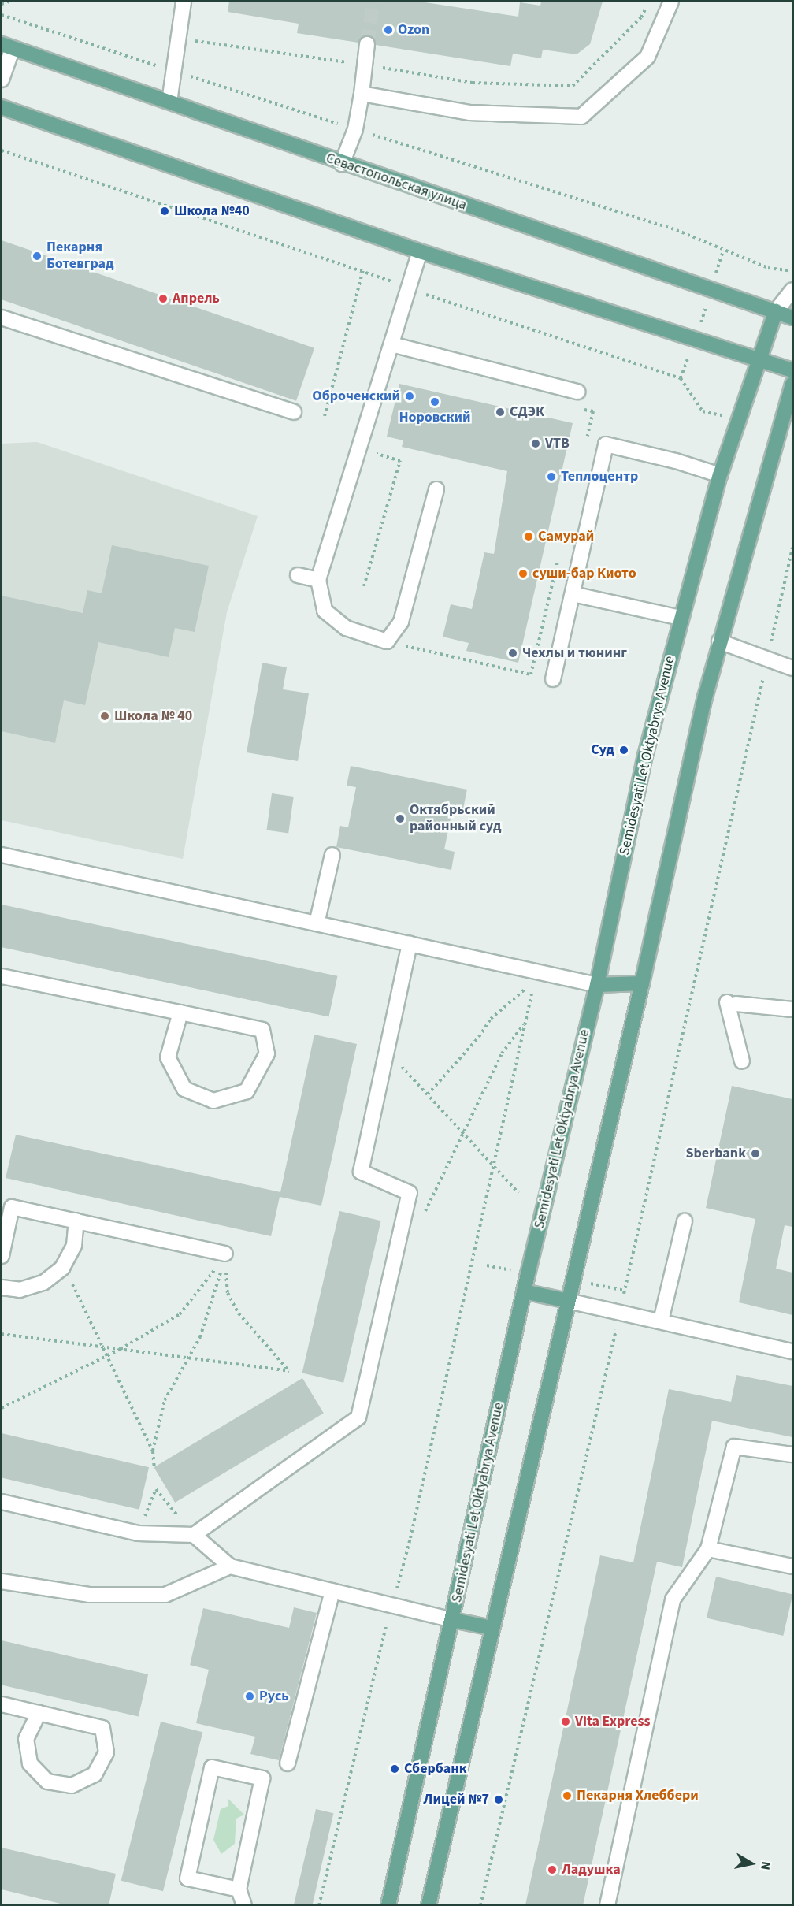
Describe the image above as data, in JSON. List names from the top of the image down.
{
  "streets": {
    "main road": ["Севастопольская улица", "Semidesyati Let Oktyabrya Avenue"]
  },
  "crossings": [
    ["Севастопольская улица", "Semidesyati Let Oktyabrya Avenue"]
  ],
  "places": [
    "Ozon",
    "Школа №40",
    "Пекарня Ботевград",
    "Апрель",
    "Оброченский",
    "Норовский",
    "СДЭК",
    "VTB",
    "Теплоцентр",
    "Самурай",
    "суши-бар Киото",
    "Чехлы и тюнинг",
    "Школа № 40",
    "Суд",
    "Октябрьский районный суд",
    "Sberbank",
    "Русь",
    "Vita Express",
    "Сбербанк",
    "Пекарня Хлеббери",
    "Лицей №7",
    "Ладушка"
  ],
  "north": "right"
}
